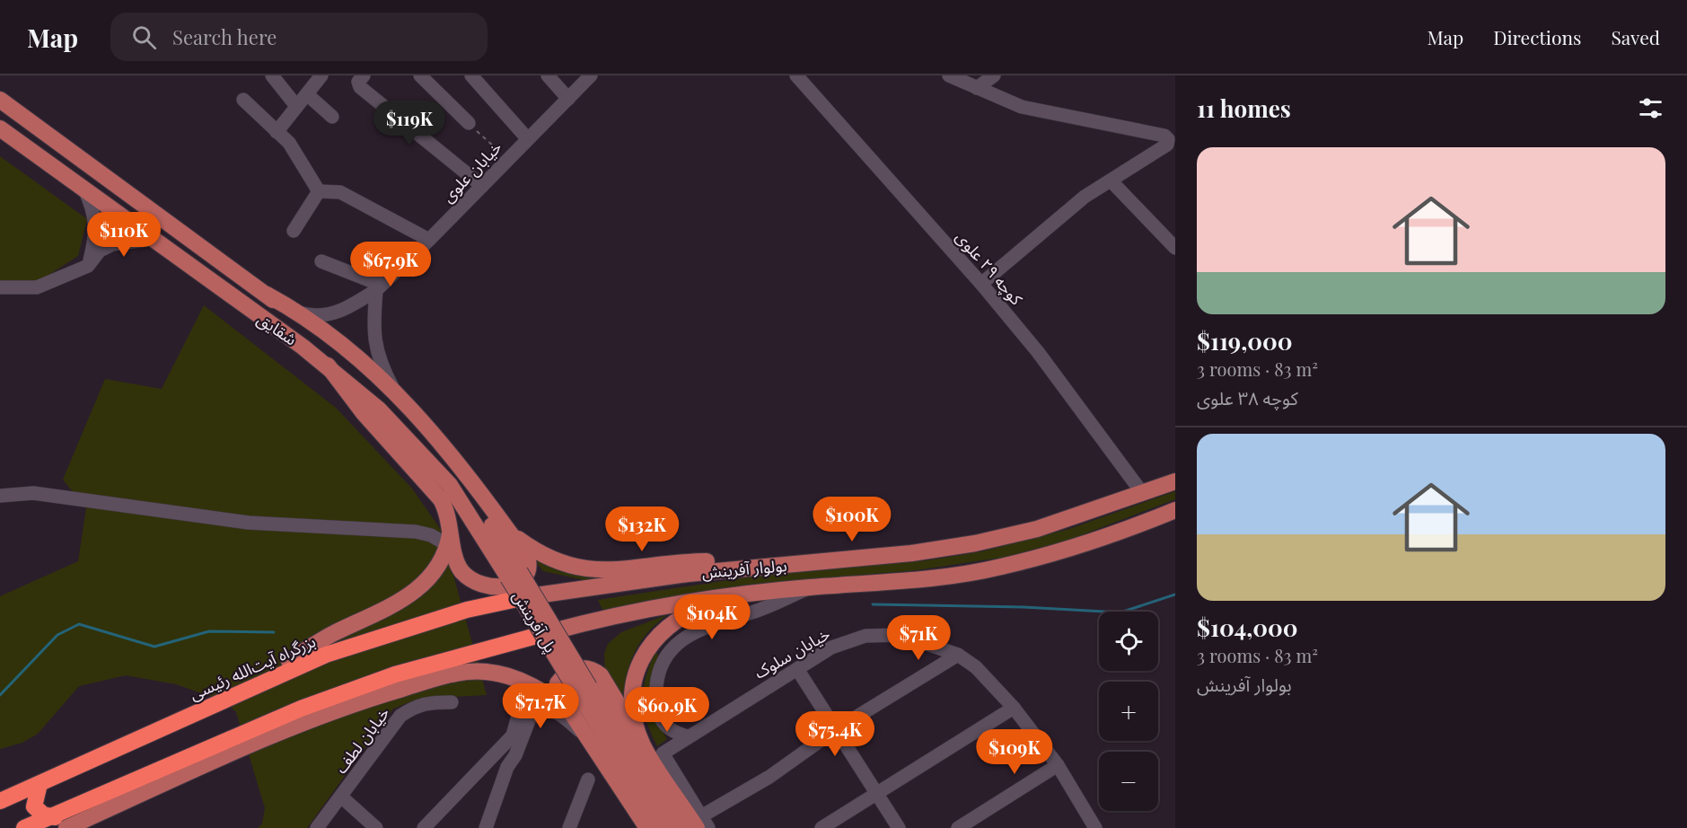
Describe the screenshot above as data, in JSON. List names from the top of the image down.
{
  "streets": {
    "highway": ["بزرگراه آیت‌الله رئیسی"],
    "main road": ["شقایق", "بولوار آفرینش", "پل آفرینش"],
    "street": [
      "خیابان علوی",
      "کوچه ۲۹ علوی",
      "خیابان سلوک",
      "خیابان لطف"
    ]
  },
  "crossings": [
    ["خیابان علوی", "شقایق"],
    ["کوچه ۲۹ علوی", "بولوار آفرینش"],
    ["شقایق", "پل آفرینش"],
    ["بولوار آفرینش", "بزرگراه آیت‌الله رئیسی"]
  ],
  "page": {
    "header": "Map",
    "search": "Search here",
    "nav": ["Map", "Directions", "Saved"],
    "heading": "11 homes",
    "price": [
      "$119K",
      "$110K",
      "$67.9K",
      "$100K",
      "$132K",
      "$104K",
      "$71K",
      "$71.7K",
      "$60.9K",
      "$75.4K",
      "$109K"
    ],
    "list": [
      {
        "name": "$119,000",
        "note": "3 rooms · 83 m² · کوچه ۳۸ علوی"
      },
      {
        "name": "$104,000",
        "note": "3 rooms · 83 m² · بولوار آفرینش"
      }
    ],
    "map_buttons": ["+", "−"]
  }
}
